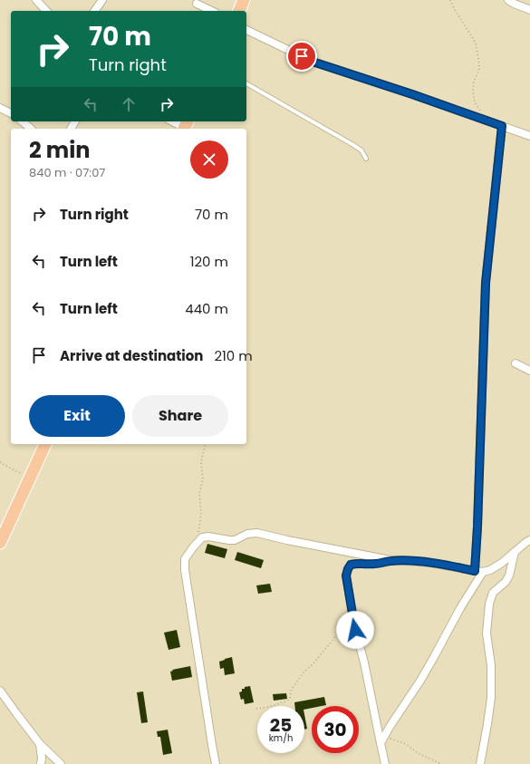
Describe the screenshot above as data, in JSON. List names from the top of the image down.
{
  "page": {
    "turn": ["70 m", "Turn right"],
    "heading": ["2 min", "840 m · 07:07"],
    "list": [
      {
        "name": "Turn right",
        "value": "70 m"
      },
      {
        "name": "Turn left",
        "value": "120 m"
      },
      {
        "name": "Turn left",
        "value": "440 m"
      },
      {
        "name": "Arrive at destination",
        "value": "210 m"
      }
    ],
    "buttons": ["Exit", "Share"],
    "speed": "25 km/h",
    "limit": "30"
  }
}
